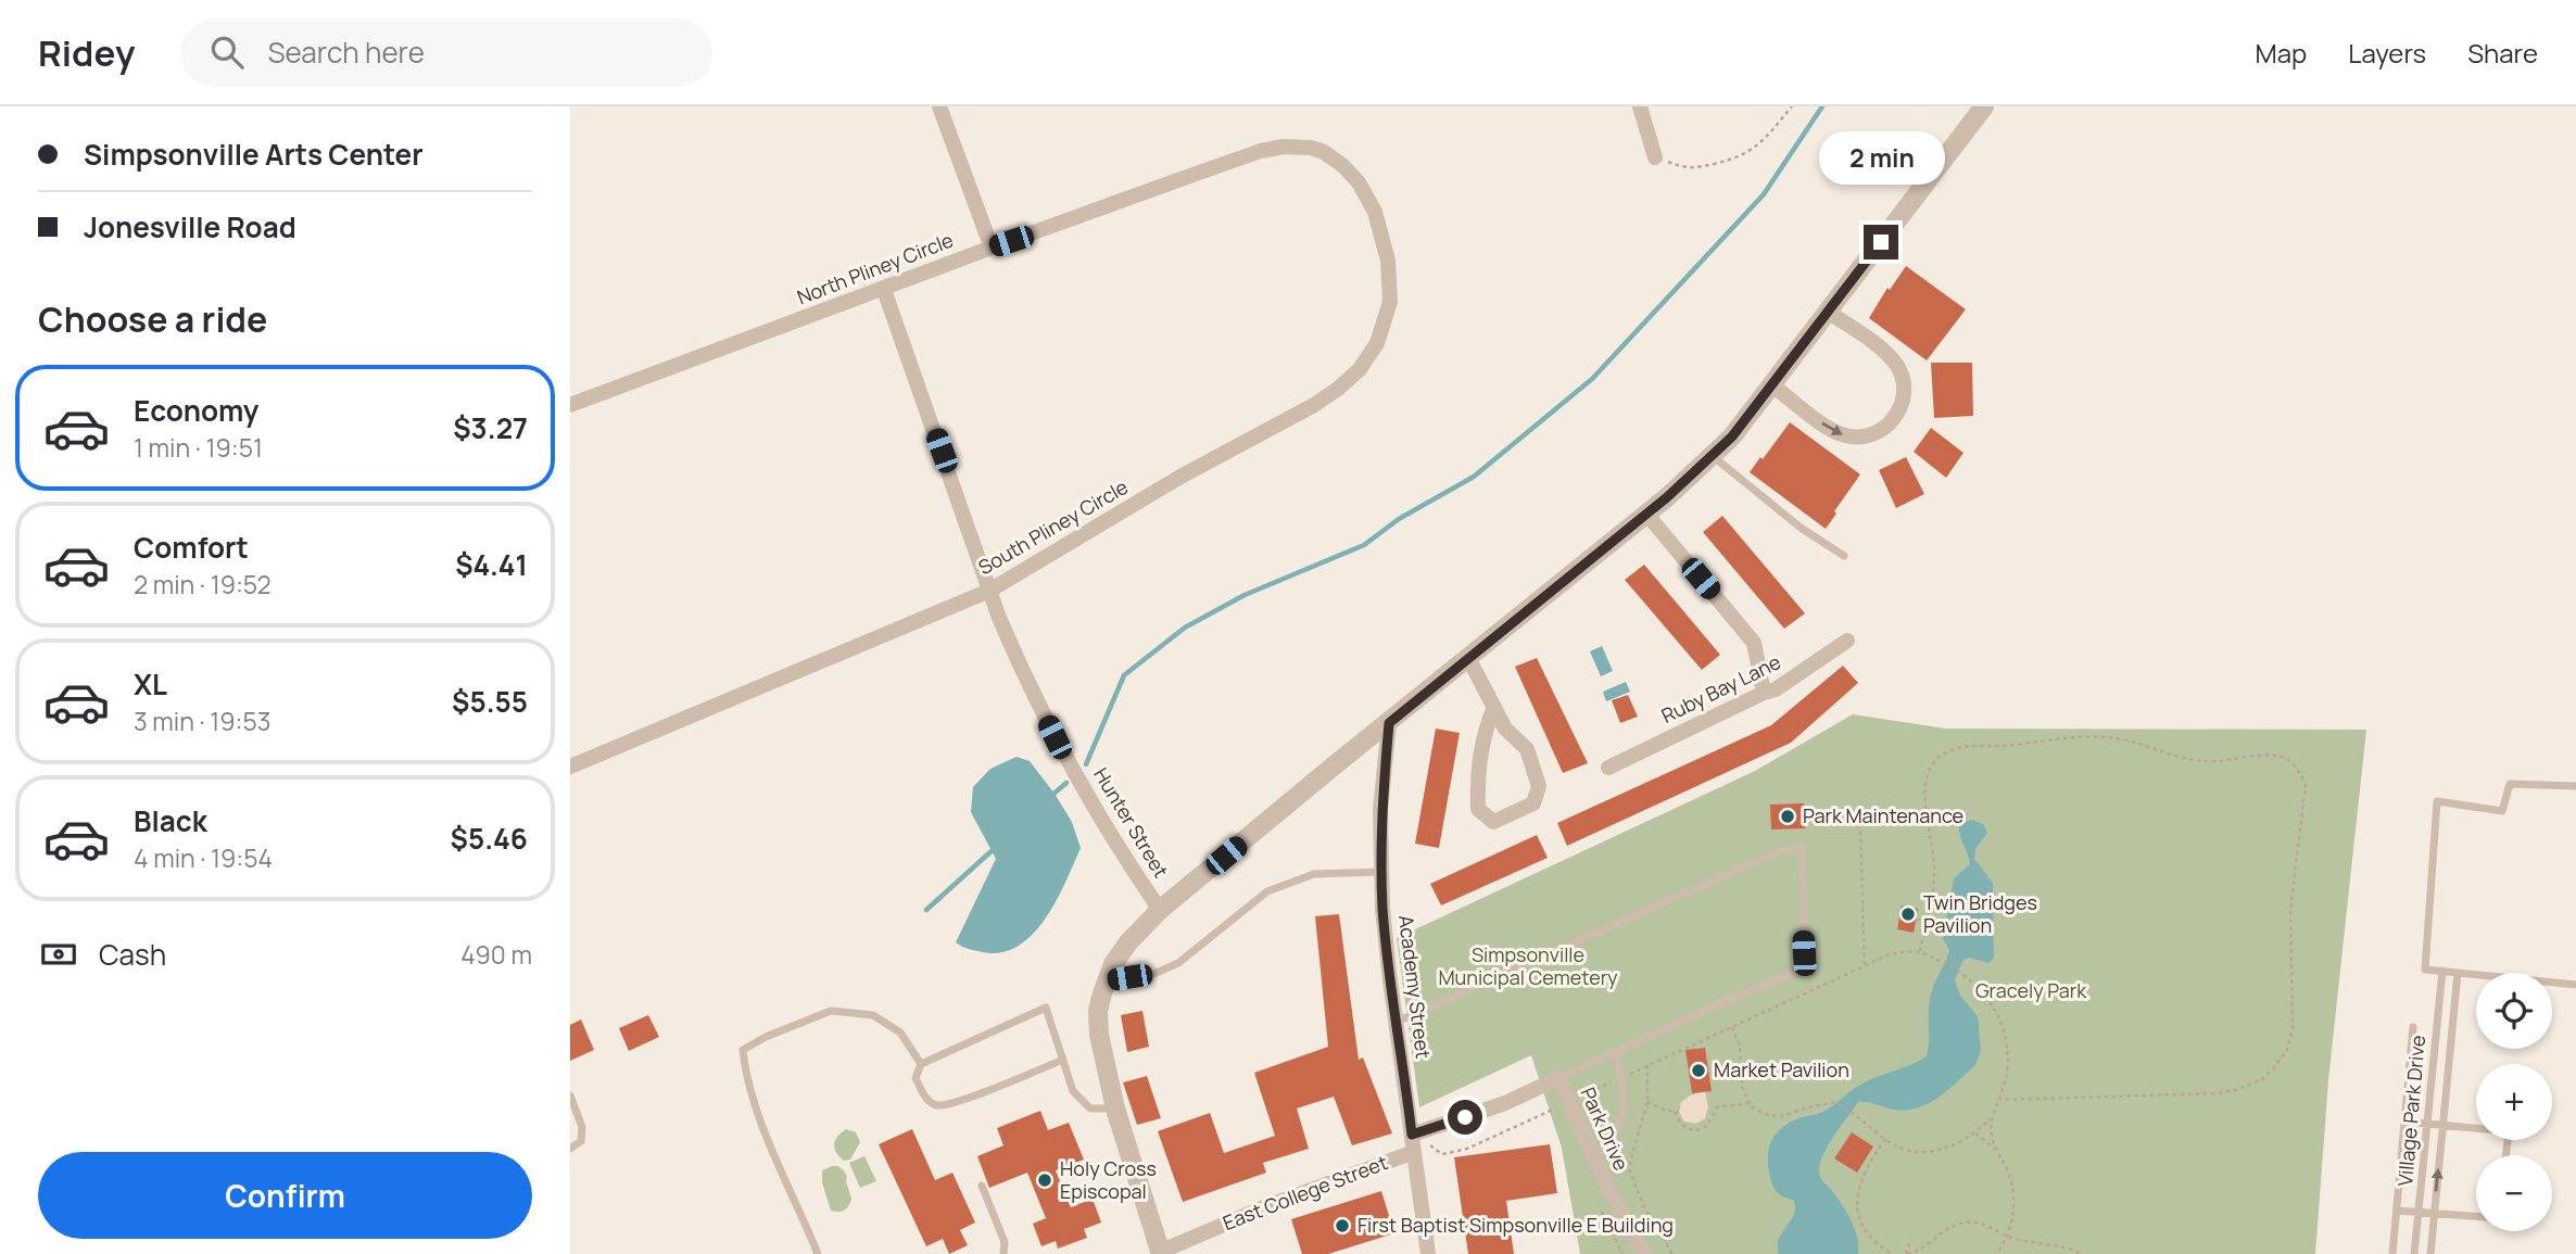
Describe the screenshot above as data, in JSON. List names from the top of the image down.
{
  "streets": {
    "street": [
      "North Pliney Circle",
      "South Pliney Circle",
      "Ruby Bay Lane",
      "Hunter Street",
      "Academy Street",
      "Park Drive",
      "East College Street"
    ],
    "lane": ["Village Park Drive"]
  },
  "crossings": [
    ["North Pliney Circle", "South Pliney Circle"],
    ["North Pliney Circle", "Hunter Street"],
    ["South Pliney Circle", "Hunter Street"],
    ["Academy Street", "Park Drive"],
    ["Academy Street", "East College Street"]
  ],
  "parks": ["Simpsonville Municipal Cemetery", "Gracely Park"],
  "places": [
    "Park Maintenance",
    "Twin Bridges Pavilion",
    "Market Pavilion",
    "Holy Cross Episcopal",
    "First Baptist Simpsonville E Building"
  ],
  "page": {
    "header": "Ridey",
    "search": "Search here",
    "nav": ["Map", "Layers", "Share"],
    "banner": ["Simpsonville Arts Center", "Jonesville Road"],
    "bubble": "2 min",
    "heading": "Choose a ride",
    "list": [
      {
        "name": "Economy",
        "note": "1 min · 19:51",
        "value": "$3.27"
      },
      {
        "name": "Comfort",
        "note": "2 min · 19:52",
        "value": "$4.41"
      },
      {
        "name": "XL",
        "note": "3 min · 19:53",
        "value": "$5.55"
      },
      {
        "name": "Black",
        "note": "4 min · 19:54",
        "value": "$5.46"
      }
    ],
    "pay": ["Cash", "490 m"],
    "map_buttons": ["+", "−"],
    "buttons": "Confirm"
  }
}
